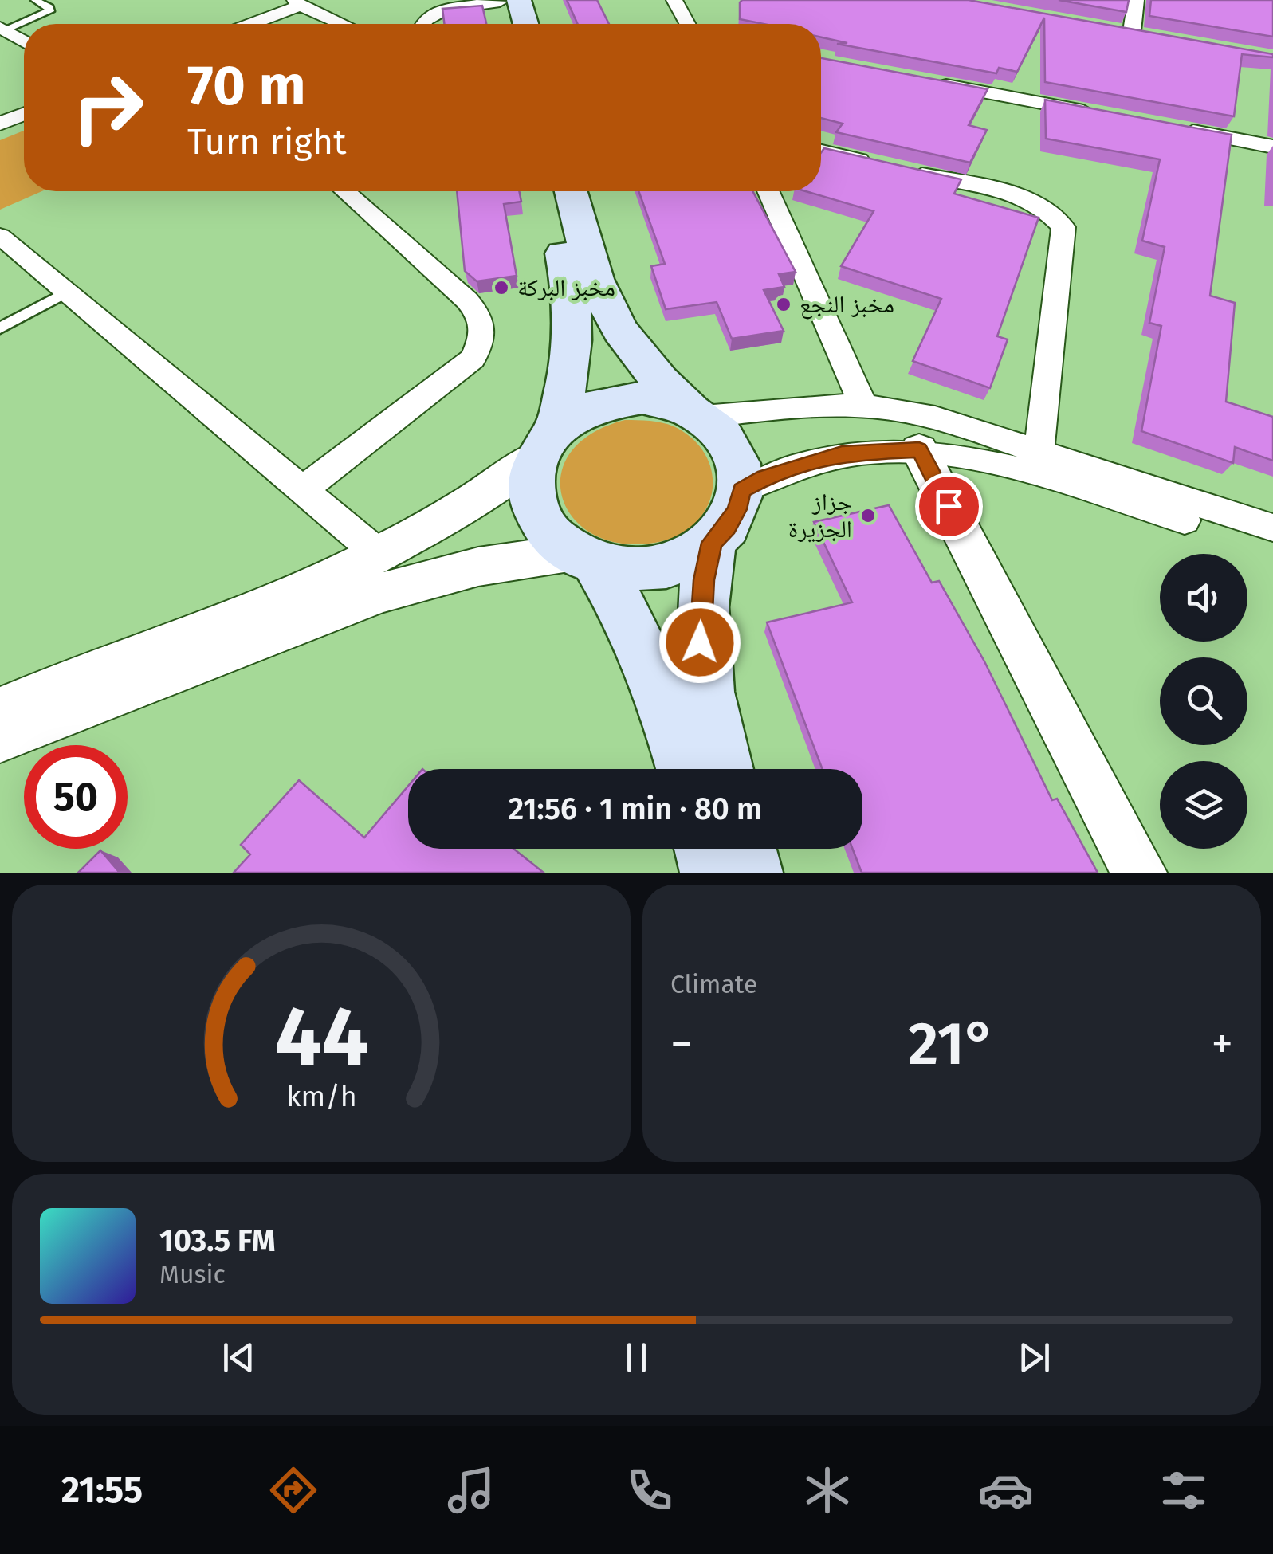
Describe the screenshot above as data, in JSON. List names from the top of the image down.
{
  "places": ["مخبز البركة", "مخبز النجع", "جزاز الجزيرة"],
  "page": {
    "turn": ["70 m", "Turn right"],
    "limit": "50",
    "trip": "21:56 · 1 min · 80 m",
    "tile": "Climate",
    "heat": ["−", "21°", "+"],
    "song": ["103.5 FM", "Music"],
    "tabs": "21:55",
    "gauge": ["44", "km/h"]
  }
}
